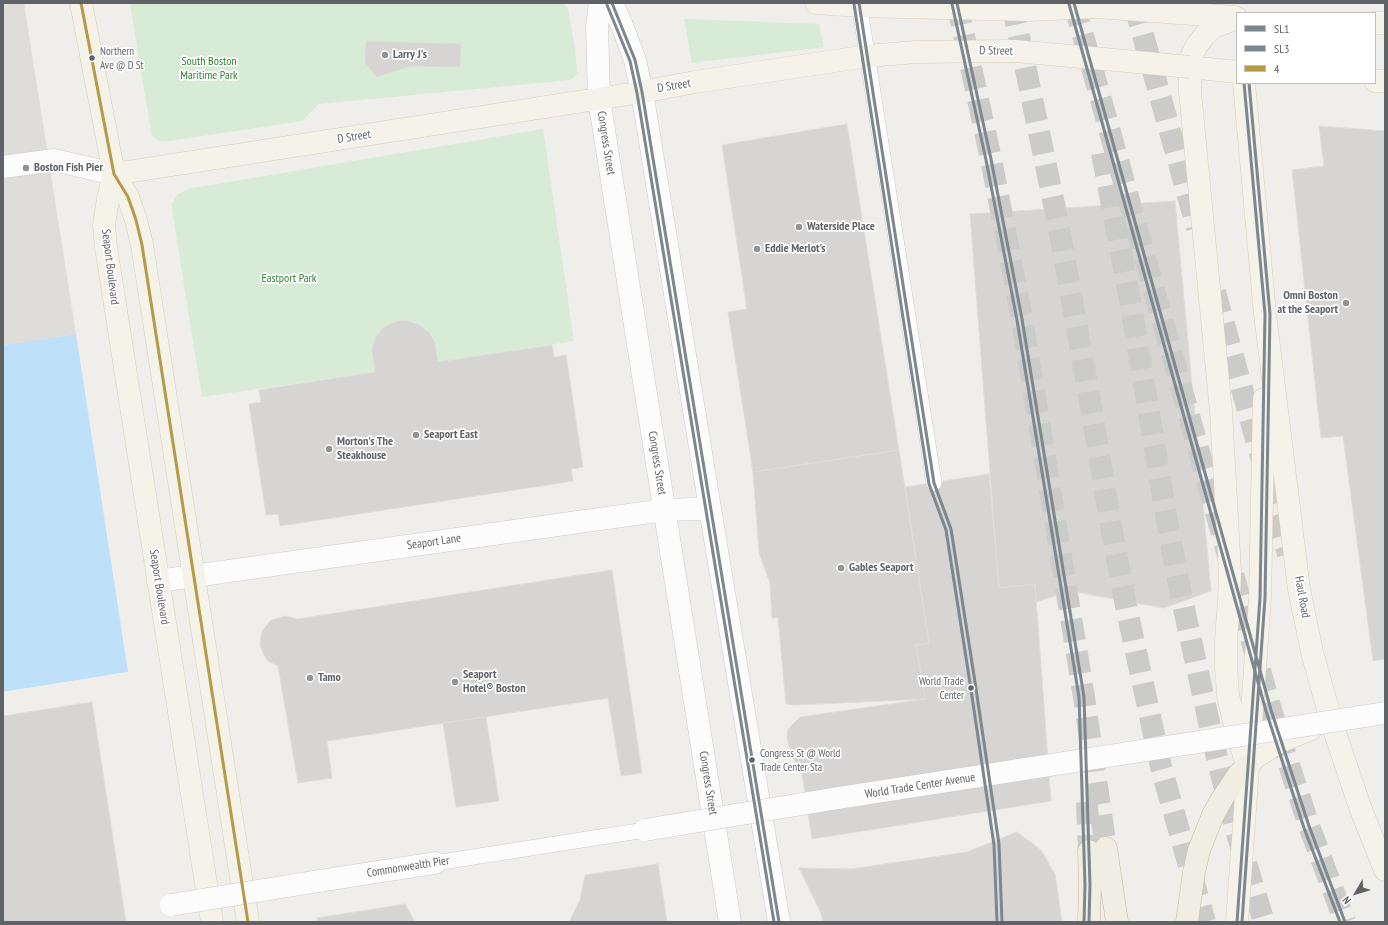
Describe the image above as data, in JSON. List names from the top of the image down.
{
  "streets": {
    "main road": [
      "D Street",
      "Congress Street",
      "Seaport Boulevard",
      "Seaport Lane",
      "Haul Road",
      "World Trade Center Avenue",
      "Commonwealth Pier"
    ]
  },
  "crossings": [
    ["D Street", "Congress Street"],
    ["D Street", "Seaport Boulevard"],
    ["Congress Street", "Seaport Lane"],
    ["Seaport Boulevard", "Seaport Lane"],
    ["World Trade Center Avenue", "Commonwealth Pier"]
  ],
  "parks": ["South Boston Maritime Park", "Eastport Park"],
  "places": [
    "Larry J's",
    "Northern Ave @ D St",
    "Boston Fish Pier",
    "Waterside Place",
    "Eddie Merlot's",
    "Omni Boston at the Seaport",
    "Seaport East",
    "Morton's The Steakhouse",
    "Gables Seaport",
    "Tamo",
    "Seaport Hotel® Boston",
    "World Trade Center",
    "Congress St @ World Trade Center Sta"
  ],
  "lines": ["transit line SL1", "transit line 4", "transit line SL3"],
  "legend": ["SL1", "SL3", "4"],
  "north": "bottom left"
}
